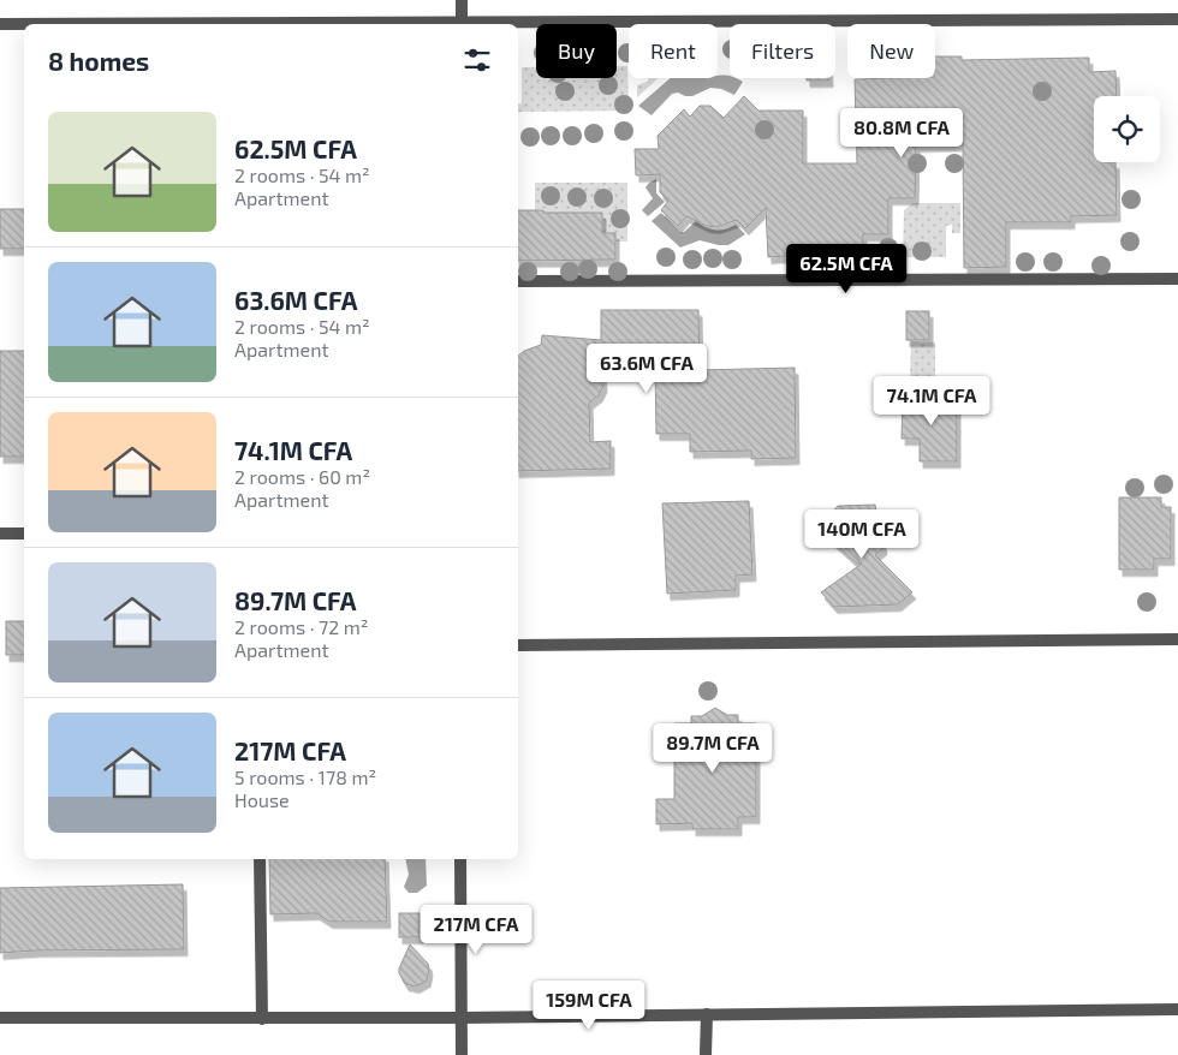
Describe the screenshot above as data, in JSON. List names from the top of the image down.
{
  "page": {
    "chip": [
      "Buy",
      "Rent",
      "Filters",
      "New"
    ],
    "heading": "8 homes",
    "list": [
      {
        "name": "62.5M CFA",
        "note": "2 rooms · 54 m² · Apartment"
      },
      {
        "name": "63.6M CFA",
        "note": "2 rooms · 54 m² · Apartment"
      },
      {
        "name": "74.1M CFA",
        "note": "2 rooms · 60 m² · Apartment"
      },
      {
        "name": "89.7M CFA",
        "note": "2 rooms · 72 m² · Apartment"
      },
      {
        "name": "217M CFA",
        "note": "5 rooms · 178 m² · House"
      }
    ],
    "price": [
      "80.8M CFA",
      "62.5M CFA",
      "63.6M CFA",
      "74.1M CFA",
      "140M CFA",
      "89.7M CFA",
      "217M CFA",
      "159M CFA"
    ]
  }
}
